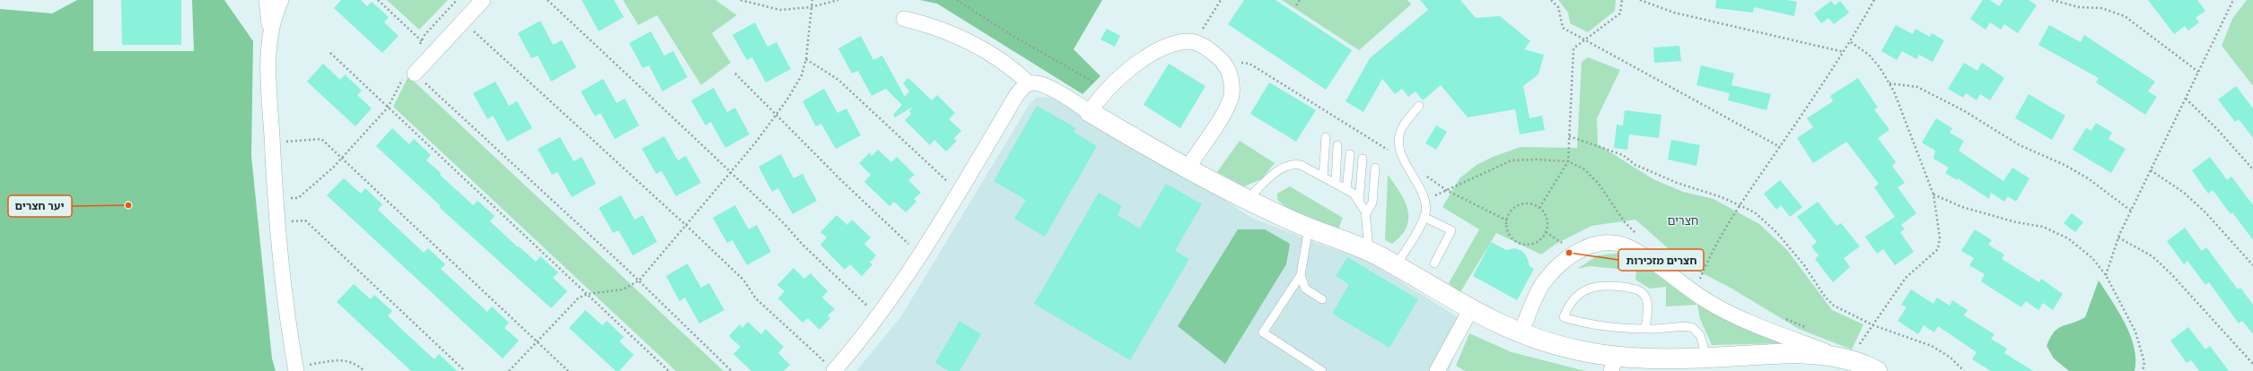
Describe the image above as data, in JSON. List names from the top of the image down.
{
  "districts": ["חצרים"],
  "places": ["יער חצרים", "חצרים מזכירות"]
}
